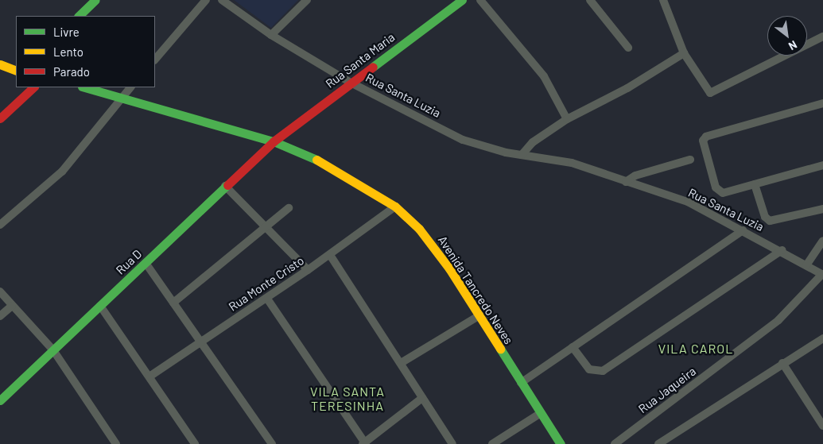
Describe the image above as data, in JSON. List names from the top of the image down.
{
  "streets": {
    "main road": ["Rua Santa Maria", "Rua D", "Avenida Tancredo Neves"],
    "street": ["Rua Santa Luzia", "Rua Monte Cristo", "Rua Jaqueira"]
  },
  "crossings": [
    ["Rua Santa Maria", "Rua Santa Luzia"],
    ["Rua Santa Maria", "Rua D"],
    ["Rua Santa Maria", "Avenida Tancredo Neves"],
    ["Rua Santa Luzia", "Rua Jaqueira"],
    ["Rua D", "Avenida Tancredo Neves"],
    ["Rua Monte Cristo", "Avenida Tancredo Neves"]
  ],
  "districts": ["VILA CAROL", "VILA SANTA TERESINHA"],
  "legend": ["Livre", "Lento", "Parado"],
  "north": "bottom right"
}
